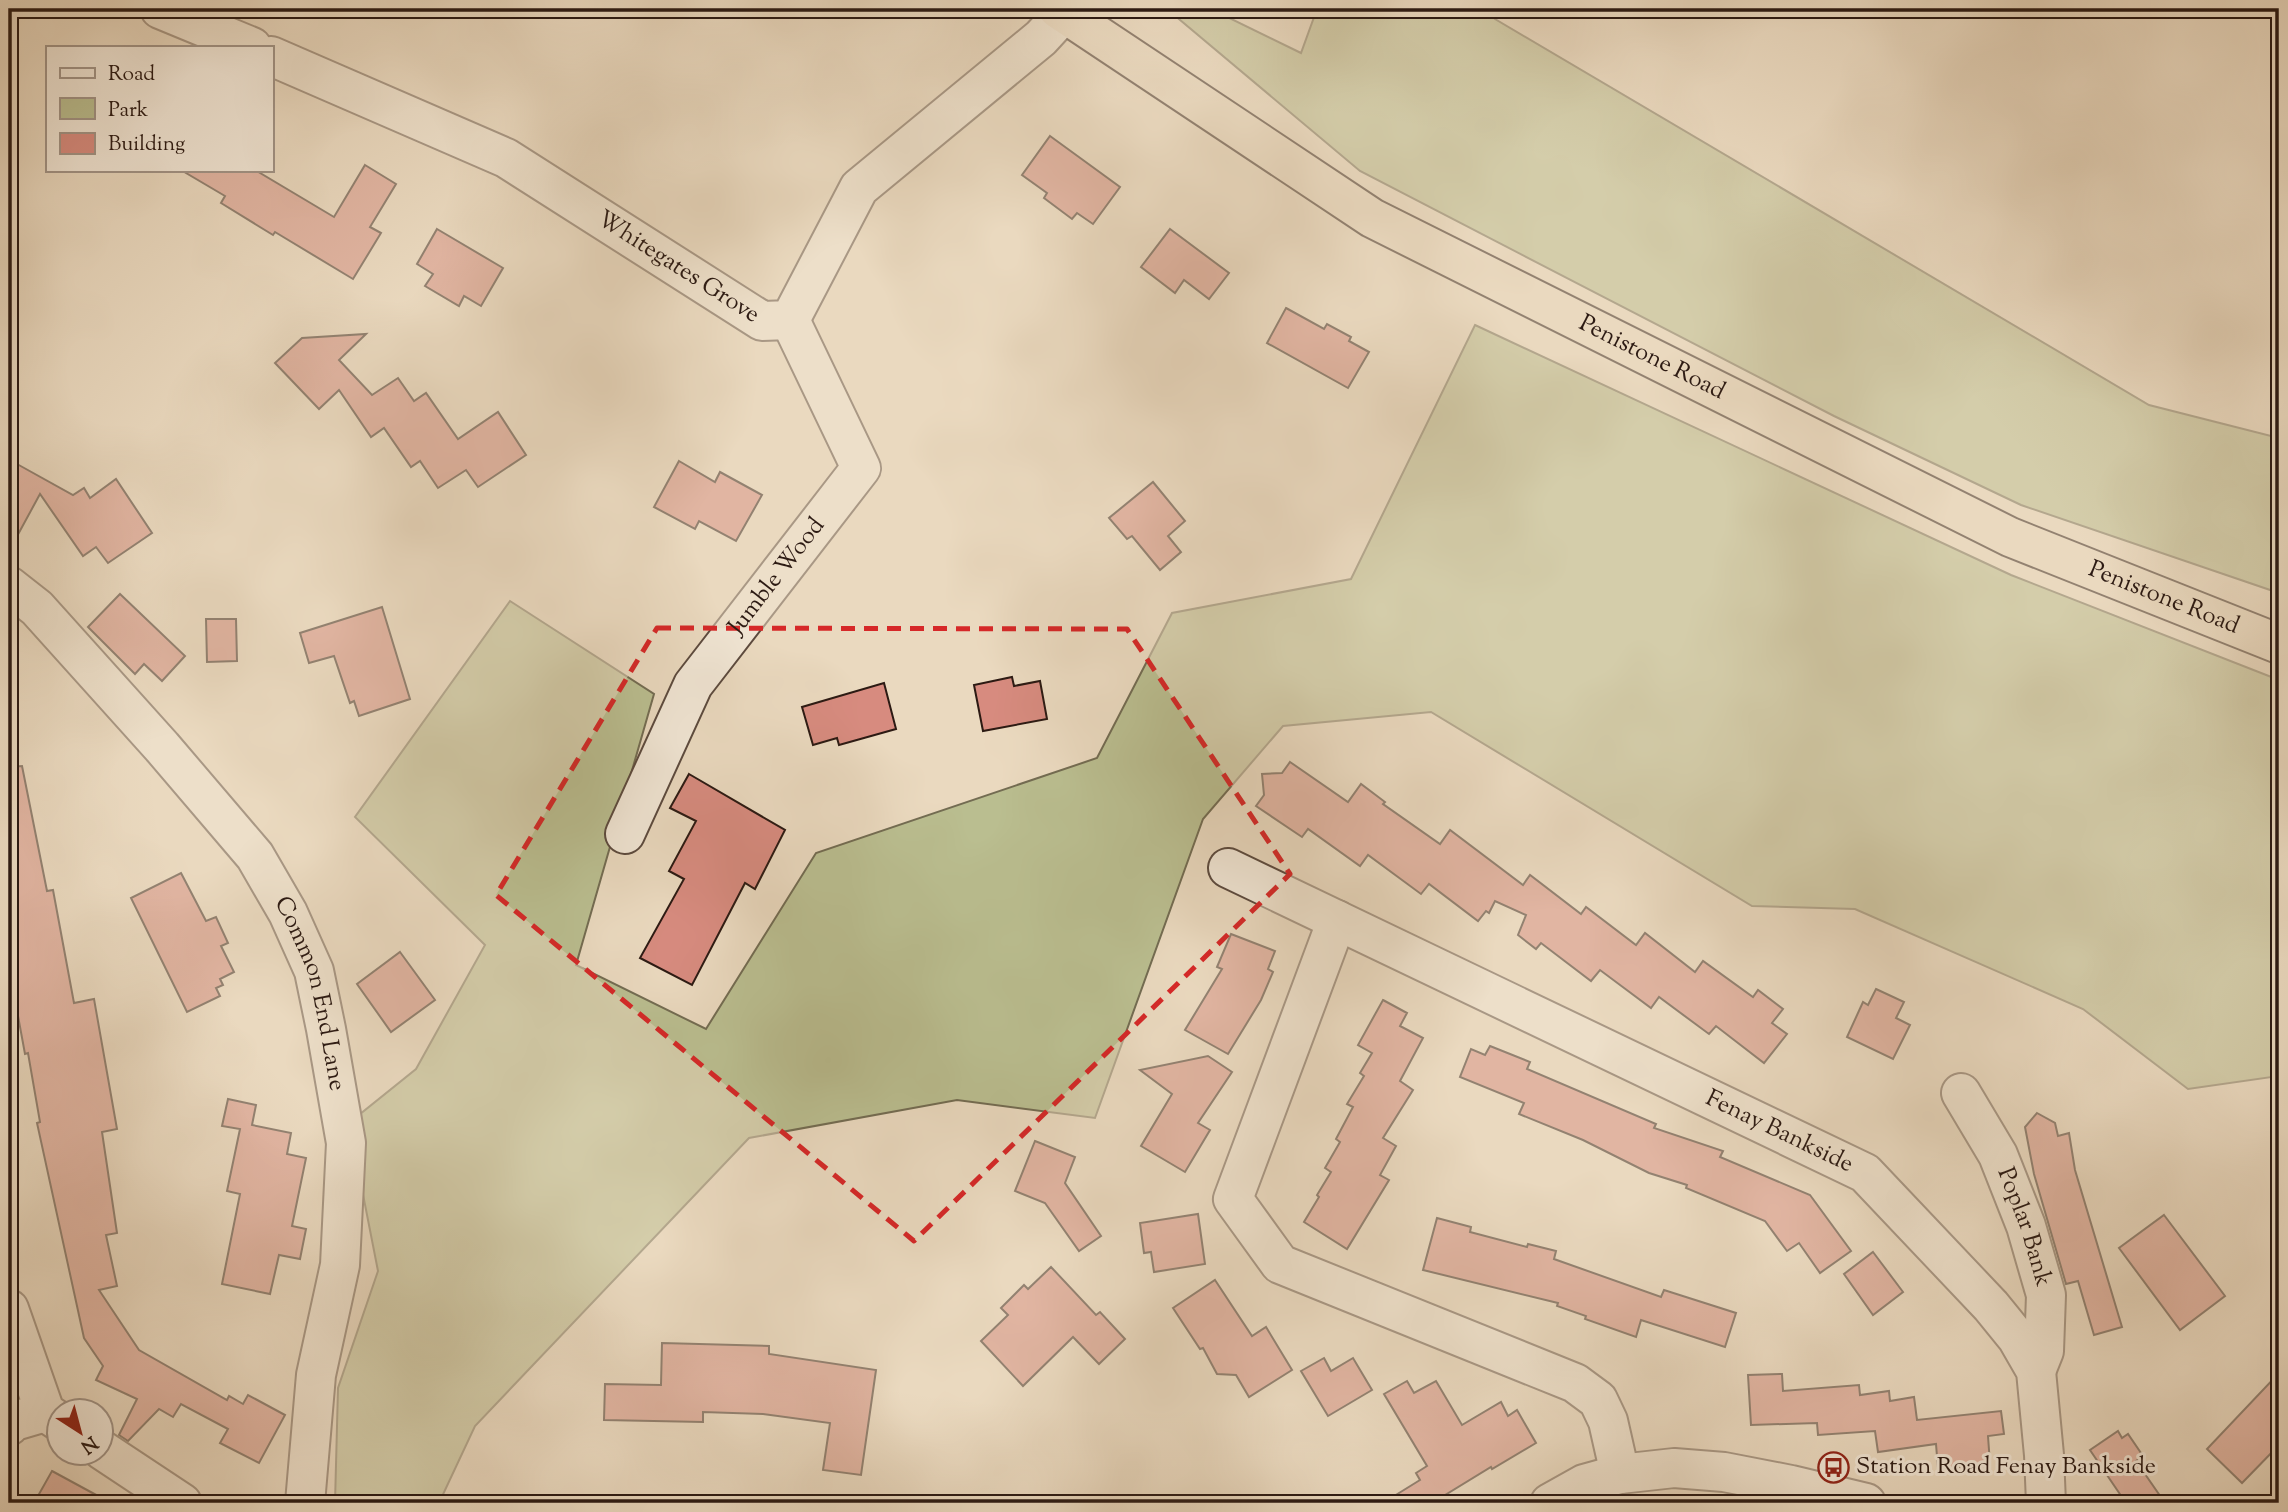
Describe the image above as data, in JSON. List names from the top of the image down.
{
  "streets": {
    "highway": ["Penistone Road"],
    "street": [
      "Whitegates Grove",
      "Jumble Wood",
      "Common End Lane",
      "Fenay Bankside",
      "Poplar Bank"
    ]
  },
  "crossings": [
    ["Whitegates Grove", "Penistone Road"],
    ["Whitegates Grove", "Jumble Wood"],
    ["Fenay Bankside", "Poplar Bank"]
  ],
  "places": {
    "bus stop": ["Station Road Fenay Bankside"]
  },
  "legend": ["Road", "Park", "Building"],
  "north": "bottom right"
}
